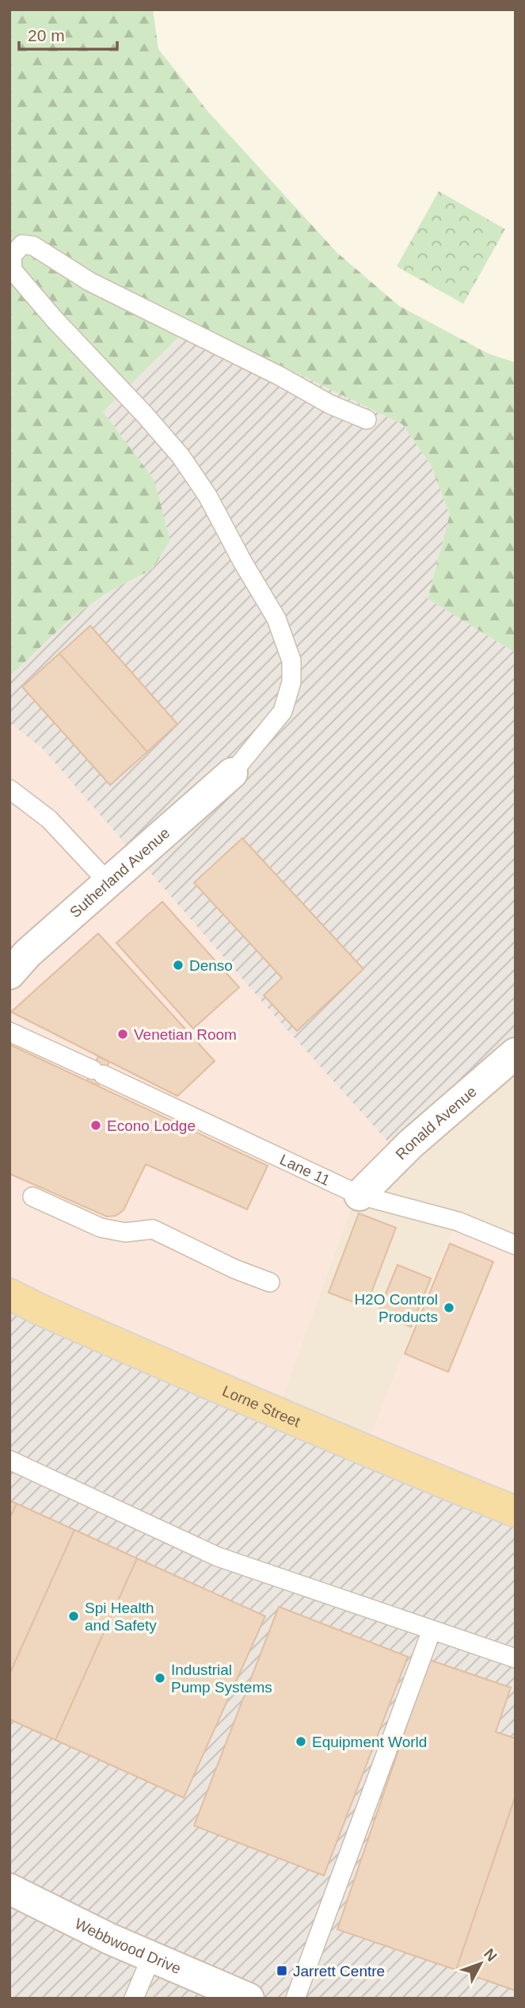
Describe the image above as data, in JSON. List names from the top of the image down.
{
  "streets": {
    "main road": ["Lorne Street"],
    "street": ["Sutherland Avenue", "Ronald Avenue", "Webbwood Drive"],
    "lane": ["Lane 11"]
  },
  "crossings": [
    ["Ronald Avenue", "Lane 11"]
  ],
  "places": {
    "other": [
      "Denso",
      "Venetian Room",
      "Econo Lodge",
      "H2O Control Products",
      "Spi Health and Safety",
      "Industrial Pump Systems",
      "Equipment World"
    ],
    "transit": ["Jarrett Centre"]
  },
  "scale_bar": "20 m",
  "north": "top right"
}
